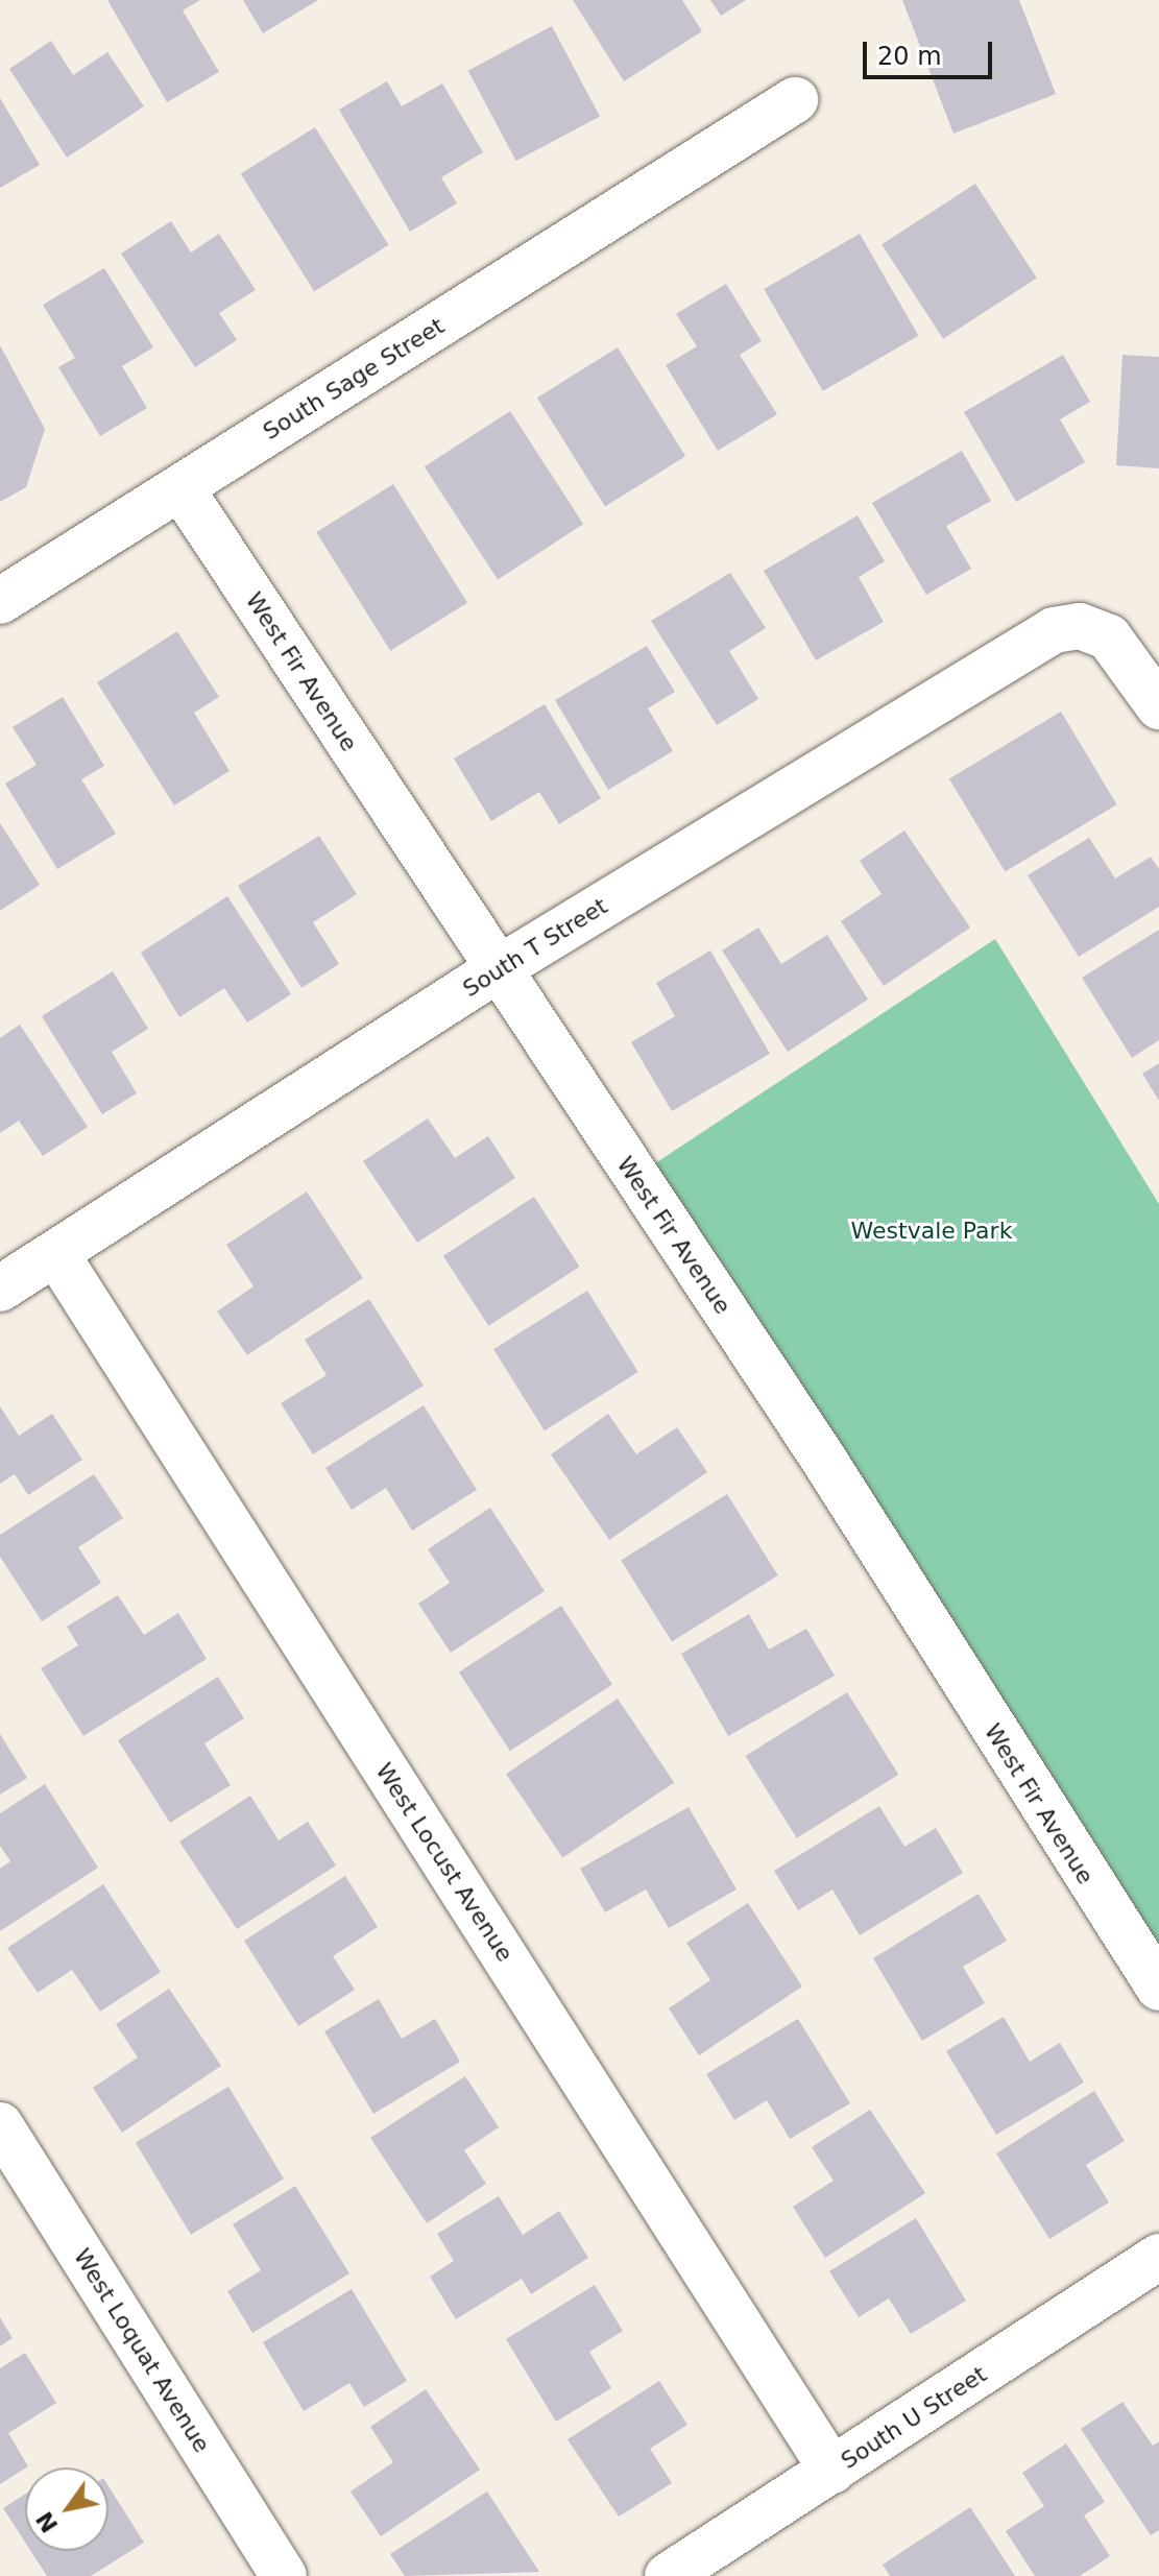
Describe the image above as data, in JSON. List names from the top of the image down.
{
  "streets": {
    "street": [
      "South Sage Street",
      "West Fir Avenue",
      "South T Street",
      "West Locust Avenue",
      "West Loquat Avenue",
      "South U Street"
    ]
  },
  "crossings": [
    ["South Sage Street", "West Fir Avenue"],
    ["West Fir Avenue", "South T Street"],
    ["South T Street", "West Locust Avenue"],
    ["West Locust Avenue", "South U Street"]
  ],
  "parks": ["Westvale Park"],
  "scale_bar": "20 m",
  "north": "bottom left"
}
